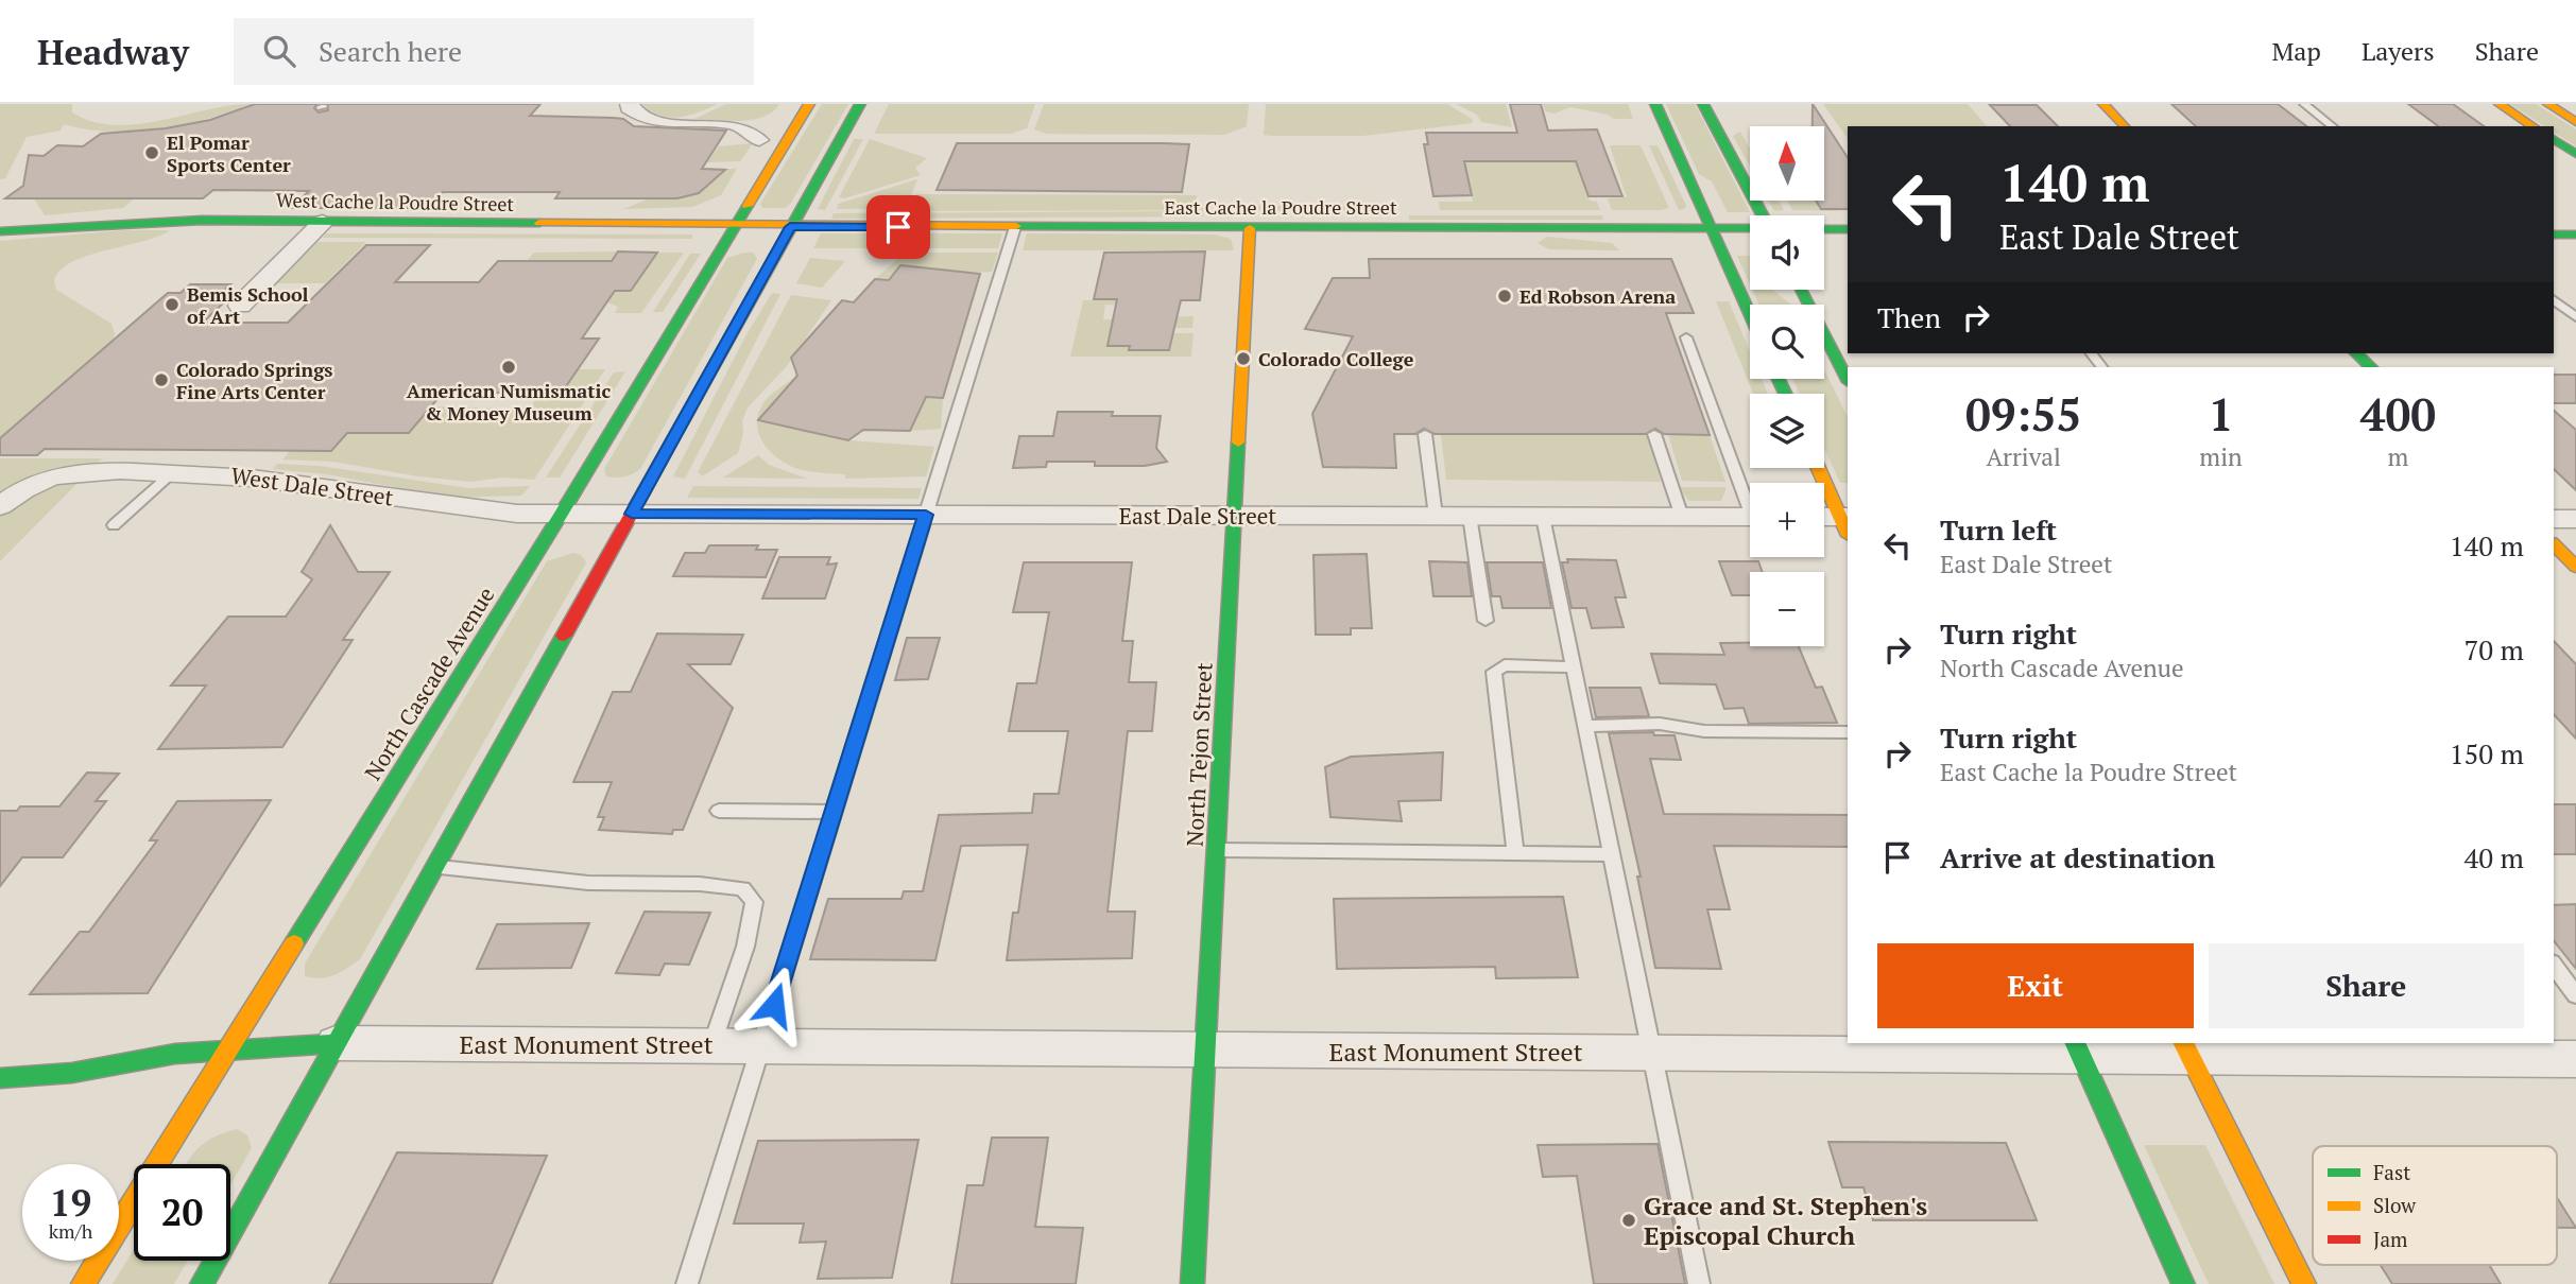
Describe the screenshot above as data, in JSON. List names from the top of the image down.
{
  "streets": {
    "main road": [
      "West Cache la Poudre Street",
      "East Cache la Poudre Street",
      "North Cascade Avenue",
      "North Tejon Street"
    ],
    "street": ["West Dale Street", "East Dale Street", "East Monument Street"]
  },
  "crossings": [
    ["West Cache la Poudre Street", "East Cache la Poudre Street"],
    ["West Cache la Poudre Street", "North Cascade Avenue"],
    ["East Cache la Poudre Street", "North Tejon Street"],
    ["West Dale Street", "East Dale Street"],
    ["West Dale Street", "North Cascade Avenue"],
    ["East Dale Street", "North Tejon Street"],
    ["North Tejon Street", "East Monument Street"]
  ],
  "places": [
    "El Pomar Sports Center",
    "Ed Robson Arena",
    "Bemis School of Art",
    "Colorado College",
    "American Numismatic & Money Museum",
    "Colorado Springs Fine Arts Center",
    "Grace and St. Stephen's Episcopal Church"
  ],
  "legend": ["Fast", "Slow", "Jam"],
  "north": "top",
  "page": {
    "header": "Headway",
    "search": "Search here",
    "nav": ["Map", "Layers", "Share"],
    "map_buttons": ["+", "−"],
    "turn": ["140 m", "East Dale Street"],
    "then": "Then",
    "eta": [
      "09:55",
      "Arrival",
      "1",
      "min",
      "400",
      "m"
    ],
    "list": [
      {
        "name": "Turn left",
        "note": "East Dale Street",
        "value": "140 m"
      },
      {
        "name": "Turn right",
        "note": "North Cascade Avenue",
        "value": "70 m"
      },
      {
        "name": "Turn right",
        "note": "East Cache la Poudre Street",
        "value": "150 m"
      },
      {
        "name": "Arrive at destination",
        "value": "40 m"
      }
    ],
    "buttons": ["Exit", "Share"],
    "speed": "19 km/h",
    "limit": "20"
  }
}
